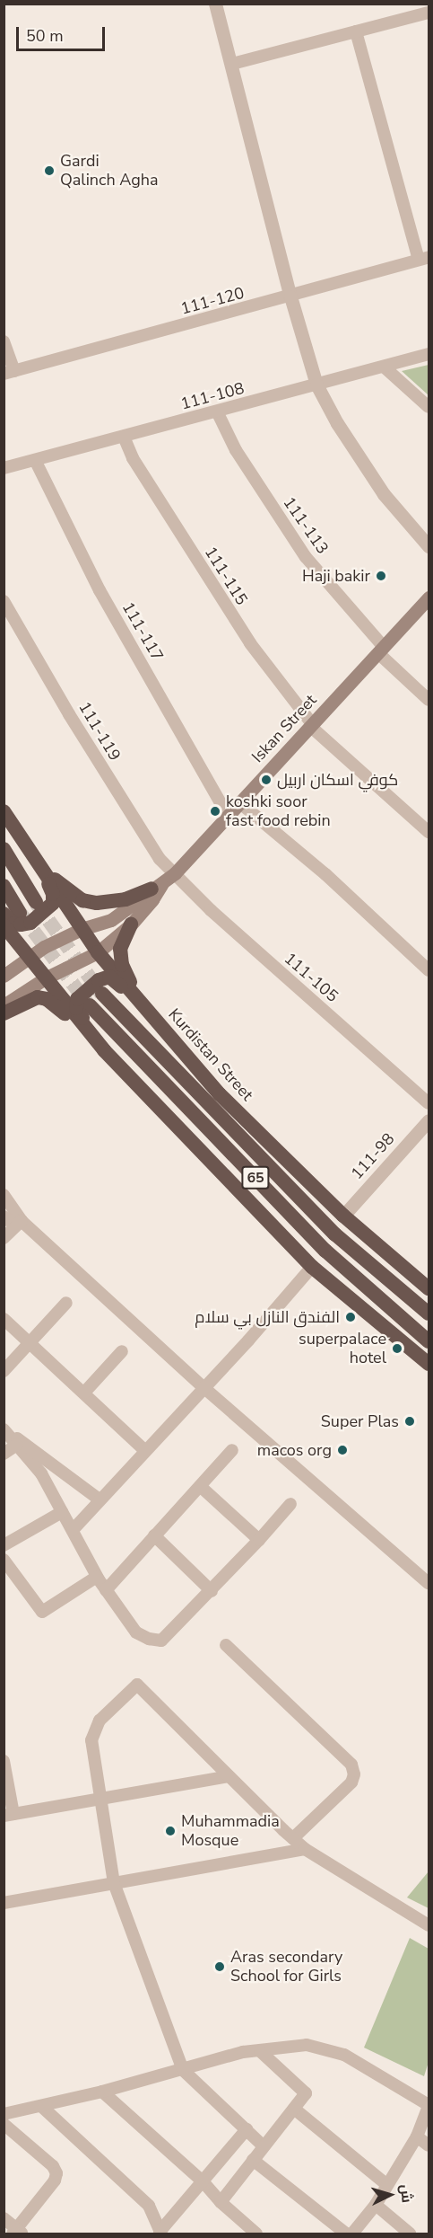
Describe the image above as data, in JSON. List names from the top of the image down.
{
  "streets": {
    "highway": ["Kurdistan Street", "65"],
    "main road": ["Iskan Street"],
    "street": [
      "111-120",
      "111-108",
      "111-113",
      "111-115",
      "111-117",
      "111-119",
      "111-105",
      "111-98"
    ]
  },
  "crossings": [
    ["111-108", "111-113"],
    ["111-108", "111-115"],
    ["111-108", "111-117"],
    ["111-113", "Iskan Street"],
    ["111-115", "Iskan Street"],
    ["111-117", "Iskan Street"],
    ["Iskan Street", "111-119"],
    ["Iskan Street", "111-105"],
    ["Iskan Street", "Kurdistan Street"],
    ["Iskan Street", "65"],
    ["111-119", "111-105"],
    ["Kurdistan Street", "111-98"]
  ],
  "places": [
    "Gardi Qalinch Agha",
    "Haji bakir",
    "كوفي اسكان اربيل",
    "koshki soor fast food rebin",
    "الفندق النازل بي سلام",
    "superpalace hotel",
    "Super Plas",
    "macos org",
    "Muhammadia Mosque",
    "Aras secondary School for Girls"
  ],
  "scale_bar": "50 m",
  "north": "right"
}
